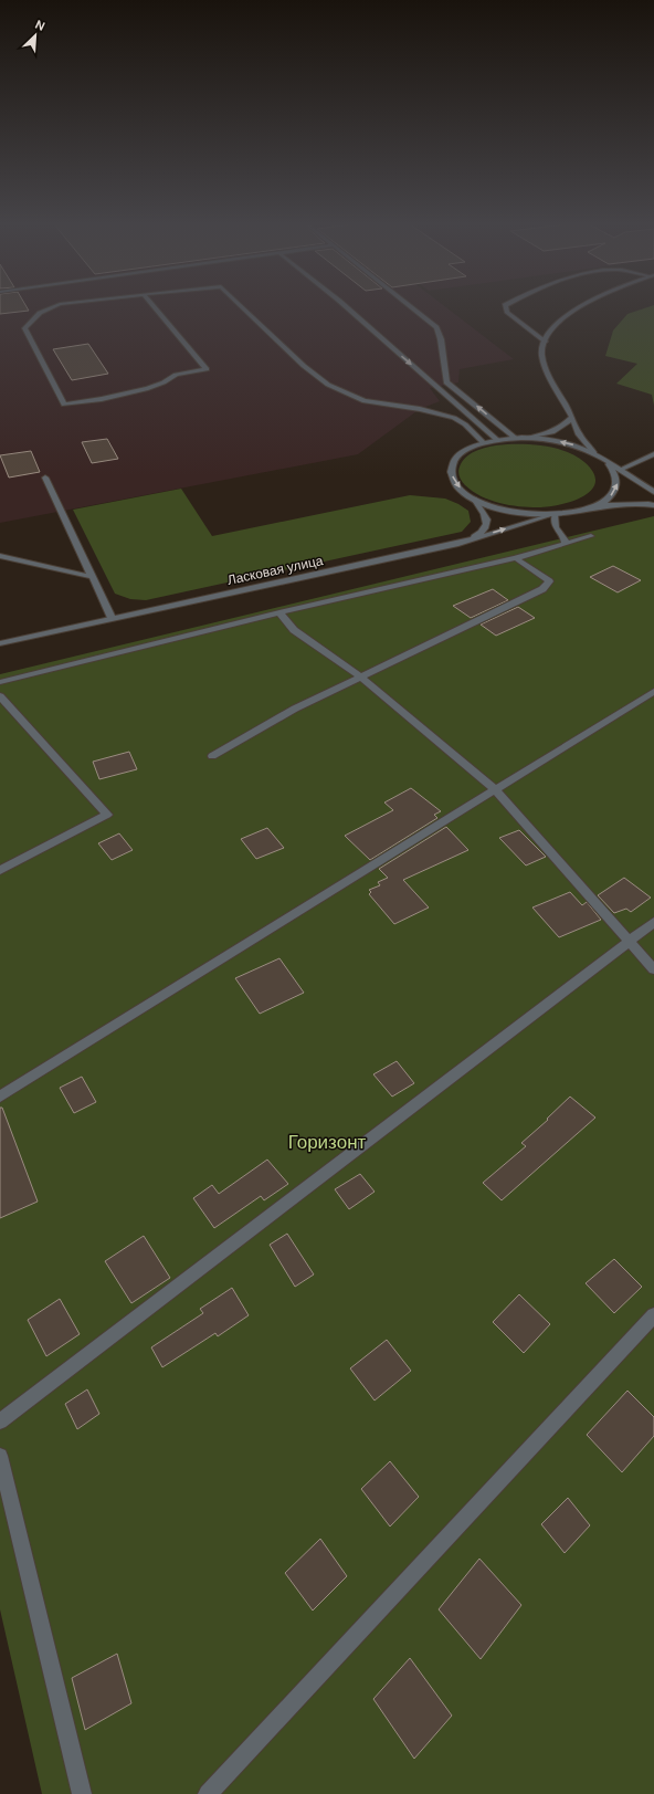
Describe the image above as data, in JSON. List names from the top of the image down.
{
  "streets": {
    "street": ["Ласковая улица"]
  },
  "parks": ["Горизонт"],
  "north": "top right"
}
